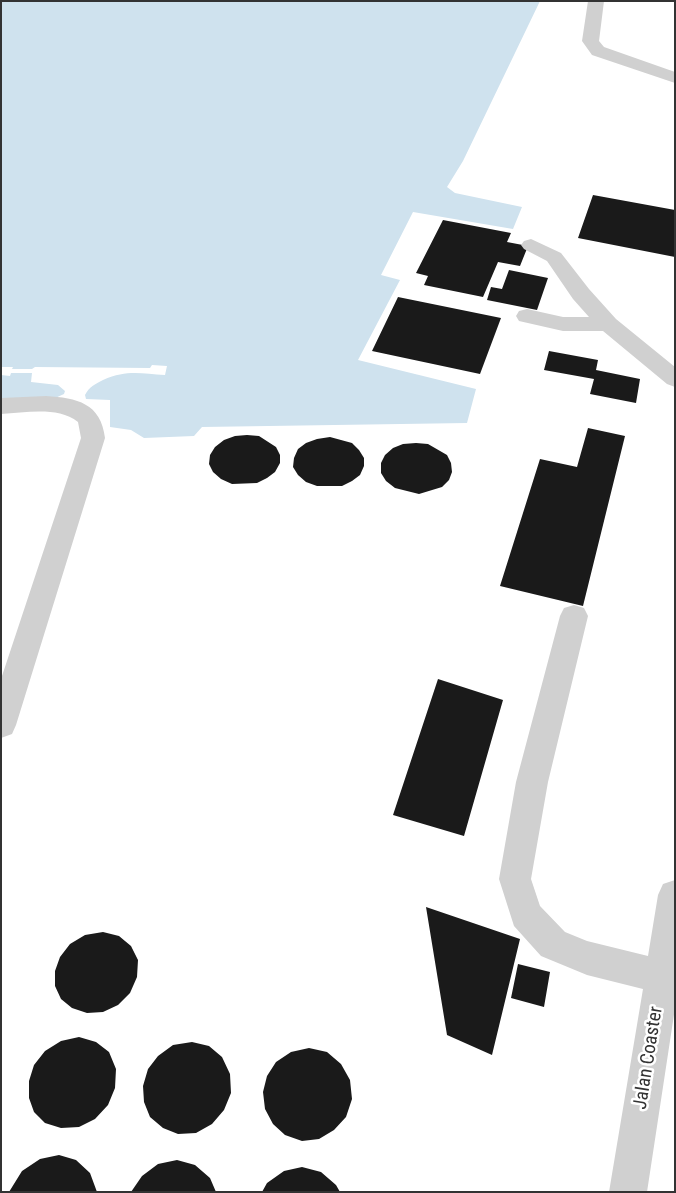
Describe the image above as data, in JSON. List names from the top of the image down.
{
  "streets": {
    "lane": ["Jalan Coaster"]
  }
}
